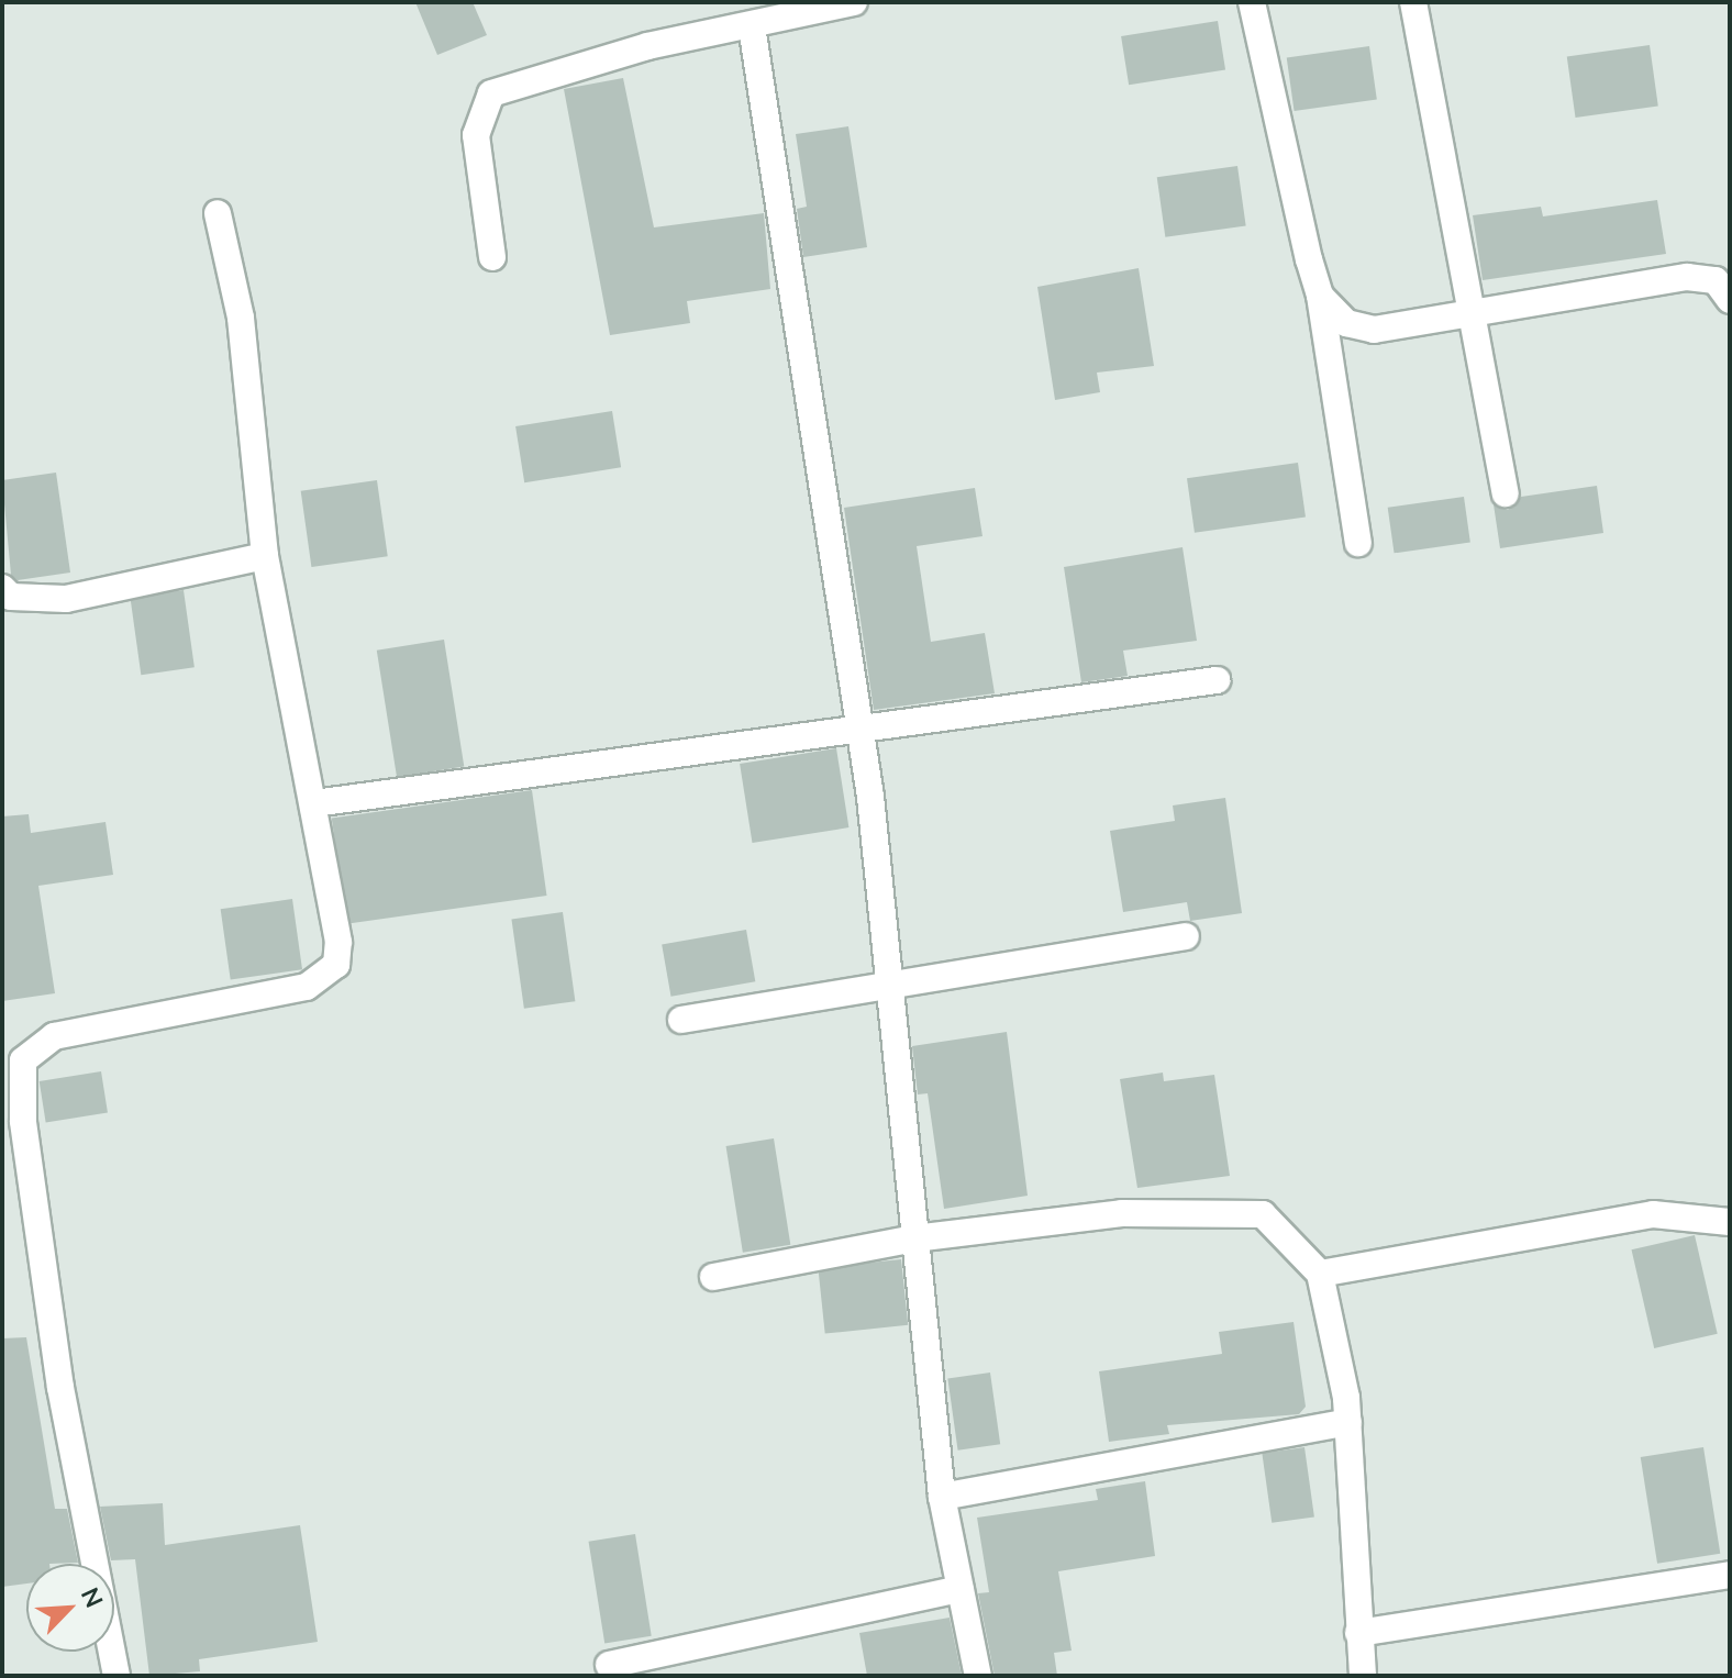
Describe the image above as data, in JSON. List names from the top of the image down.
{
  "north": "top right"
}
